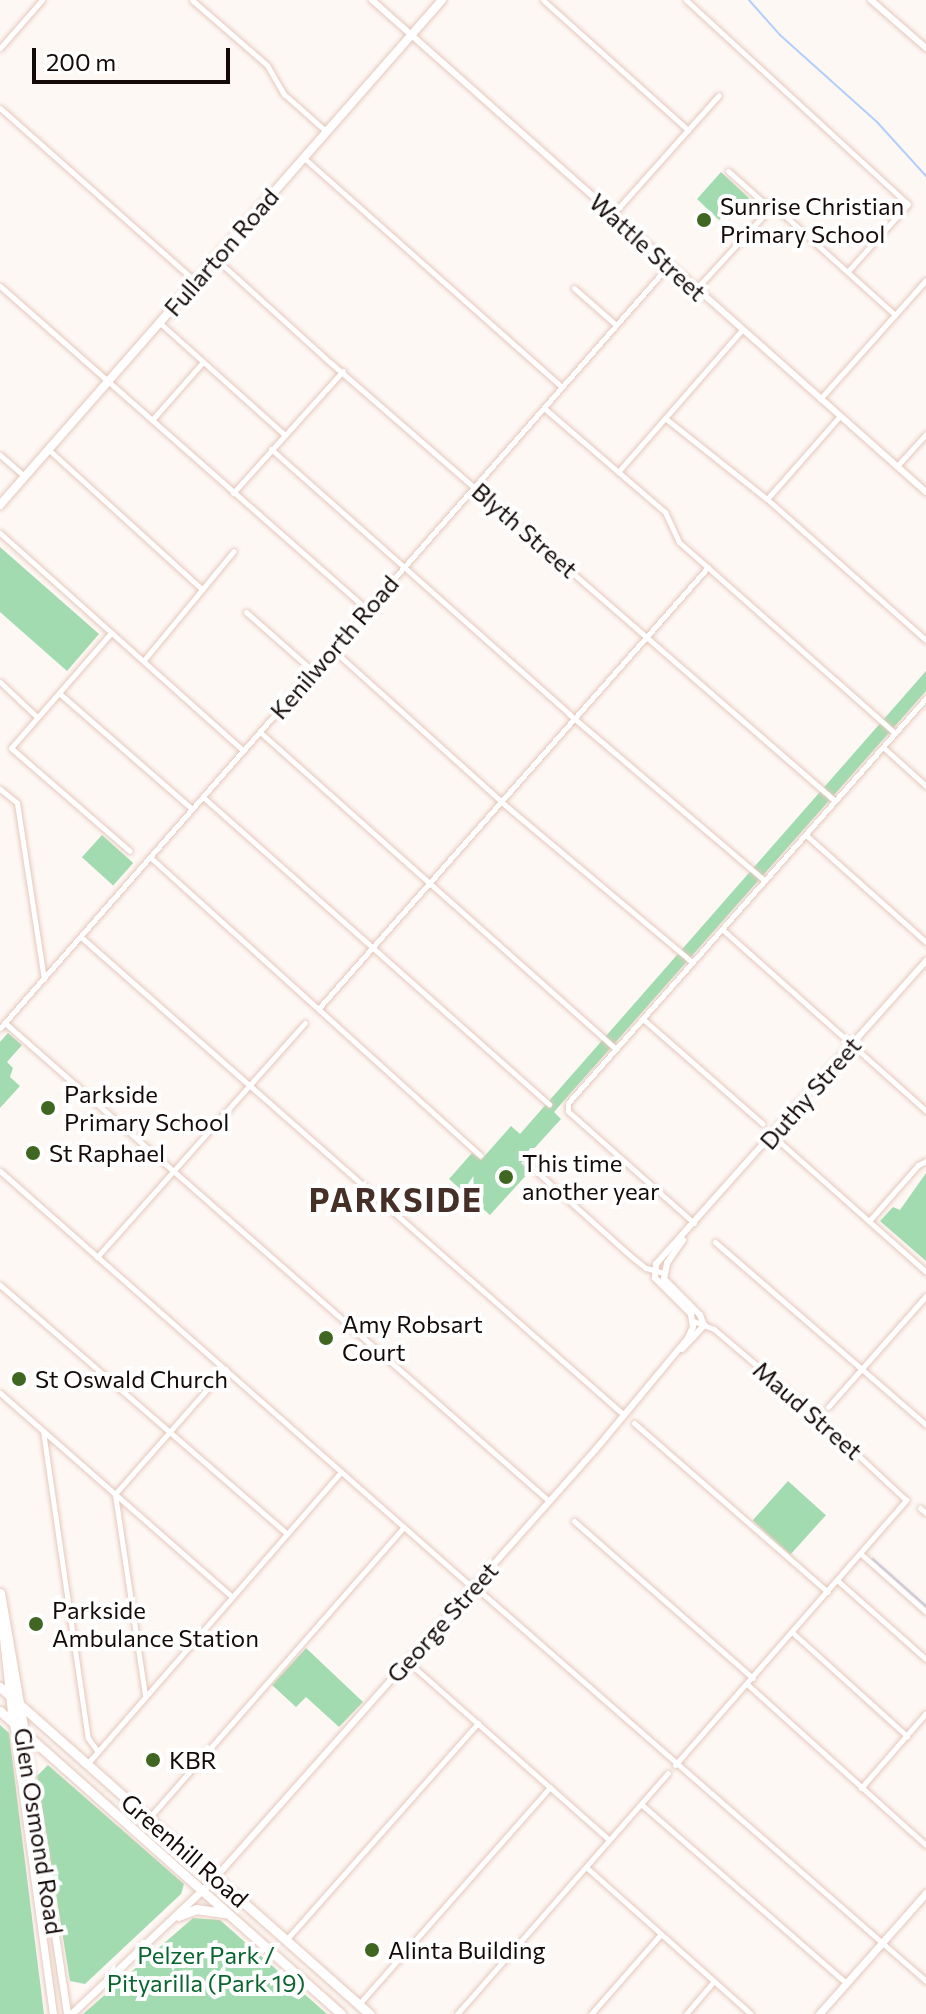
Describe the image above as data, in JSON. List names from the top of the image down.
{
  "streets": {
    "highway": ["Glen Osmond Road", "Greenhill Road"],
    "main road": ["Fullarton Road"],
    "street": [
      "Wattle Street",
      "Blyth Street",
      "Kenilworth Road",
      "Duthy Street",
      "Maud Street",
      "George Street"
    ]
  },
  "crossings": [
    ["Wattle Street", "Fullarton Road"],
    ["Wattle Street", "Kenilworth Road"],
    ["Fullarton Road", "Blyth Street"],
    ["Blyth Street", "Kenilworth Road"],
    ["Duthy Street", "Maud Street"],
    ["Maud Street", "George Street"],
    ["George Street", "Greenhill Road"],
    ["Glen Osmond Road", "Greenhill Road"]
  ],
  "districts": ["PARKSIDE"],
  "parks": ["Pelzer Park / Pityarilla (Park 19)"],
  "places": [
    "Sunrise Christian Primary School",
    "Parkside Primary School",
    "St Raphael",
    "This time another year",
    "Amy Robsart Court",
    "St Oswald Church",
    "Parkside Ambulance Station",
    "KBR",
    "Alinta Building"
  ],
  "scale_bar": "200 m"
}
